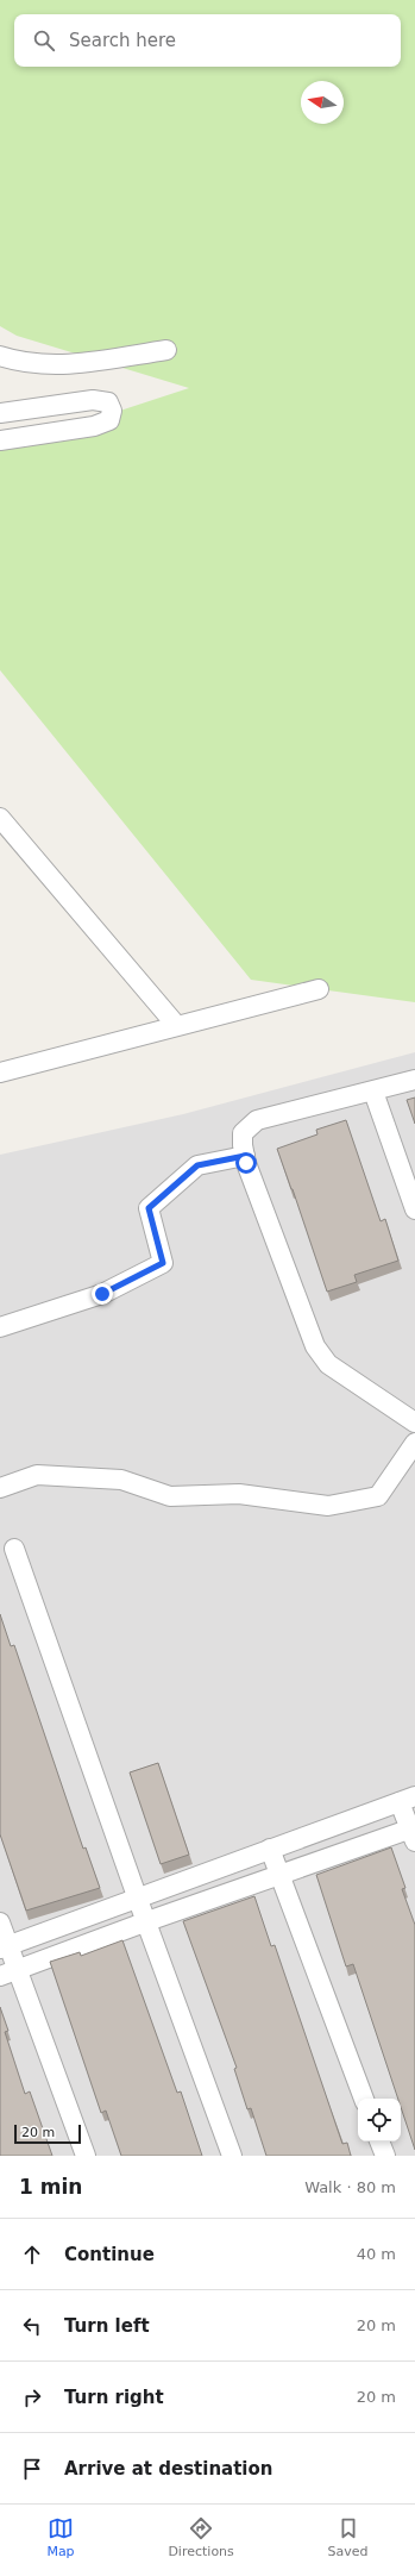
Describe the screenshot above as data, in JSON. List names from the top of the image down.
{
  "scale_bar": "20 m",
  "north": "left",
  "page": {
    "search": "Search here",
    "scale": "20 m",
    "heading": ["1 min", "Walk · 80 m"],
    "list": [
      ["Continue", "40 m"],
      ["Turn left", "20 m"],
      ["Turn right", "20 m"],
      "Arrive at destination"
    ],
    "nav": ["Map", "Directions", "Saved"]
  }
}
